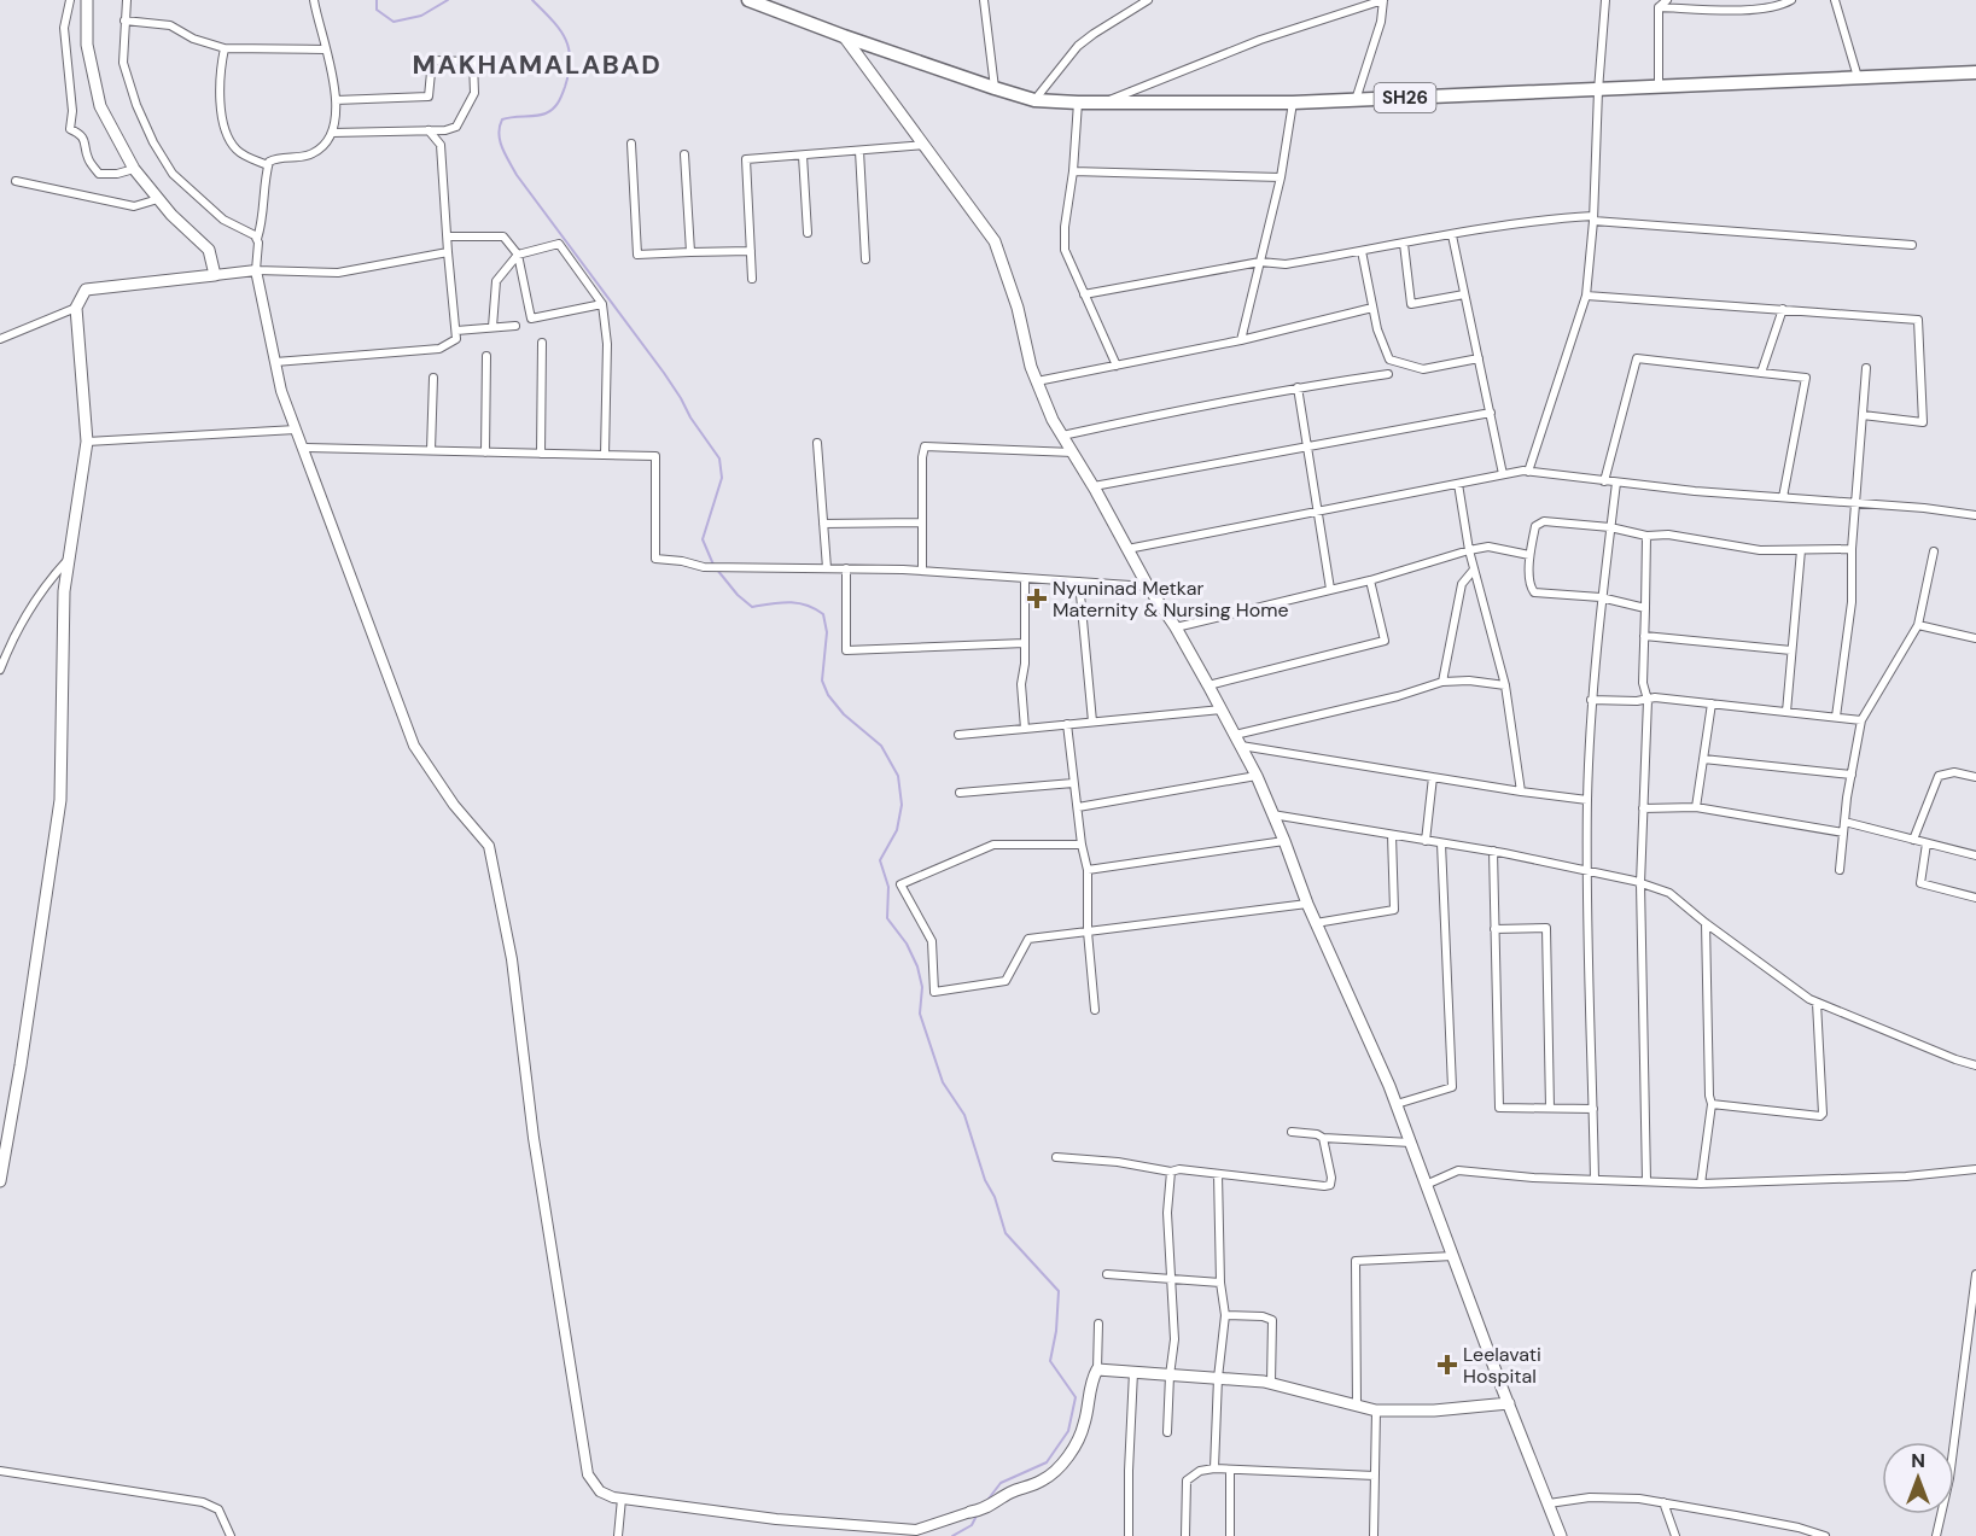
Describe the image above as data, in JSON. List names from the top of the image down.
{
  "streets": {
    "main road": ["SH26"]
  },
  "districts": ["MAKHAMALABAD"],
  "places": {
    "health": ["Nyuninad Metkar Maternity & Nursing Home", "Leelavati Hospital"]
  },
  "north": "top"
}
